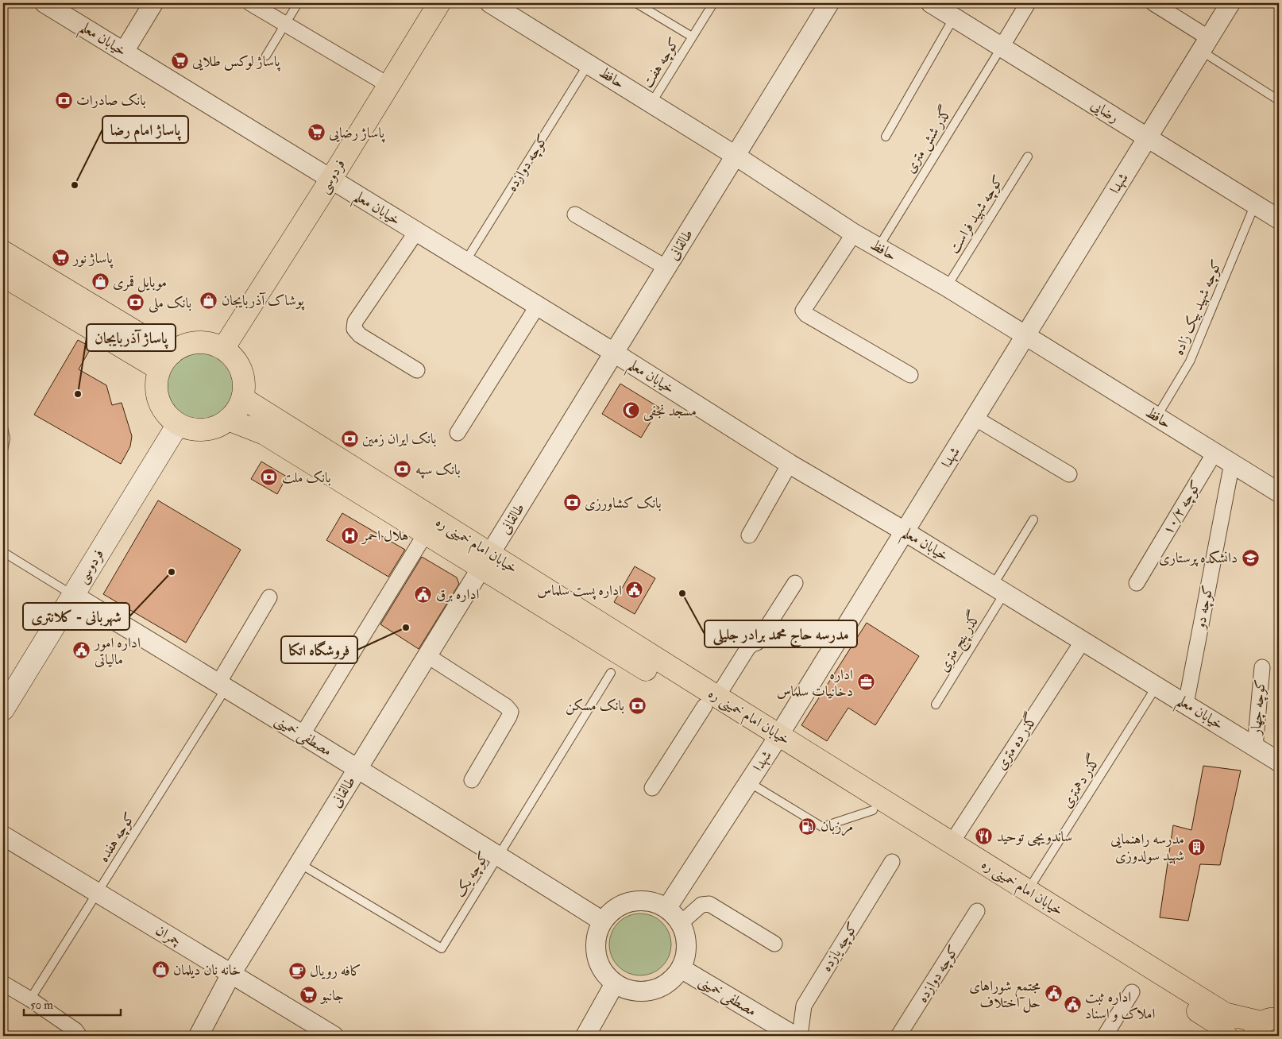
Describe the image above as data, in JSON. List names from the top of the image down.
{
  "streets": {
    "main road": ["فردوسی", "خیابان امام خمینی ره"],
    "street": [
      "خیابان معلم",
      "حافظ",
      "رضایی",
      "کوچه دوازده",
      "شهدا",
      "طالقانی",
      "کوچه ۱۰/۲",
      "کوچه دو",
      "کوچه چهار",
      "مصطفی خمینی",
      "گذر ده متری",
      "چمران",
      "کوچه یازده"
    ],
    "lane": [
      "کوچه هفت",
      "گذر شش متری",
      "کوچه شهید فراست",
      "کوچه شهید بیک زاده",
      "گذر پنج متری",
      "گذر دهمتری",
      "کوچه هفده",
      "کوچه یک"
    ]
  },
  "crossings": [
    ["خیابان معلم", "کوچه دوازده"],
    ["خیابان معلم", "فردوسی"],
    ["خیابان معلم", "شهدا"],
    ["خیابان معلم", "طالقانی"],
    ["خیابان معلم", "کوچه دو"],
    ["خیابان معلم", "گذر پنج متری"],
    ["خیابان معلم", "کوچه چهار"],
    ["خیابان معلم", "گذر ده متری"],
    ["خیابان معلم", "گذر دهمتری"],
    ["کوچه هفت", "حافظ"],
    ["حافظ", "گذر شش متری"],
    ["حافظ", "کوچه دوازده"],
    ["حافظ", "شهدا"],
    ["حافظ", "کوچه شهید فراست"],
    ["حافظ", "طالقانی"],
    ["حافظ", "کوچه شهید بیک زاده"],
    ["حافظ", "کوچه ۱۰/۲"],
    ["حافظ", "کوچه دو"],
    ["رضایی", "گذر شش متری"],
    ["رضایی", "شهدا"],
    ["رضایی", "کوچه شهید بیک زاده"],
    ["فردوسی", "خیابان امام خمینی ره"],
    ["فردوسی", "مصطفی خمینی"],
    ["شهدا", "خیابان امام خمینی ره"],
    ["شهدا", "مصطفی خمینی"],
    ["طالقانی", "خیابان امام خمینی ره"],
    ["طالقانی", "مصطفی خمینی"],
    ["طالقانی", "کوچه یک"],
    ["طالقانی", "چمران"],
    ["خیابان امام خمینی ره", "گذر ده متری"],
    ["خیابان امام خمینی ره", "گذر دهمتری"],
    ["مصطفی خمینی", "کوچه هفده"],
    ["مصطفی خمینی", "کوچه یک"],
    ["کوچه هفده", "چمران"]
  ],
  "places": {
    "supermarket": [
      "پاساژ لوکس طلایی",
      "پاساژ رضایی",
      "پاساژ نور",
      "جانبو"
    ],
    "bank": [
      "بانک صادرات",
      "بانک ملی",
      "بانک ایران زمین",
      "بانک سپه",
      "بانک ملت",
      "بانک کشاورزی",
      "بانک مسکن"
    ],
    "other": [
      "پاساژ امام رضا",
      "پاساژ آذربایجان",
      "شهربانی - کلانتری",
      "مدرسه حاج محمد برادر جلیلی",
      "فروشگاه اتکا"
    ],
    "shop": ["موبایل قمری", "پوشاک آذربایجان", "خانه نان دیلمان"],
    "mosque": ["مسجد نجفی"],
    "hospital": ["هلال احمر"],
    "school or university": ["دانشکده پرستاری"],
    "public building": [
      "اداره پست سلماس",
      "اداره برق",
      "اداره امور مالیاتی",
      "مجتمع شوراهای حل اختلاف",
      "اداره ثبت املاک و اسناد"
    ],
    "office": ["اداره دخانیات سلماس"],
    "fuel station": ["مرزبان"],
    "restaurant": ["ساندویچی توحید"],
    "building": ["مدرسه راهنمایی شهید سولدوزی"],
    "cafe": ["کافه رویال"]
  },
  "scale_bar": "50 m"
}
